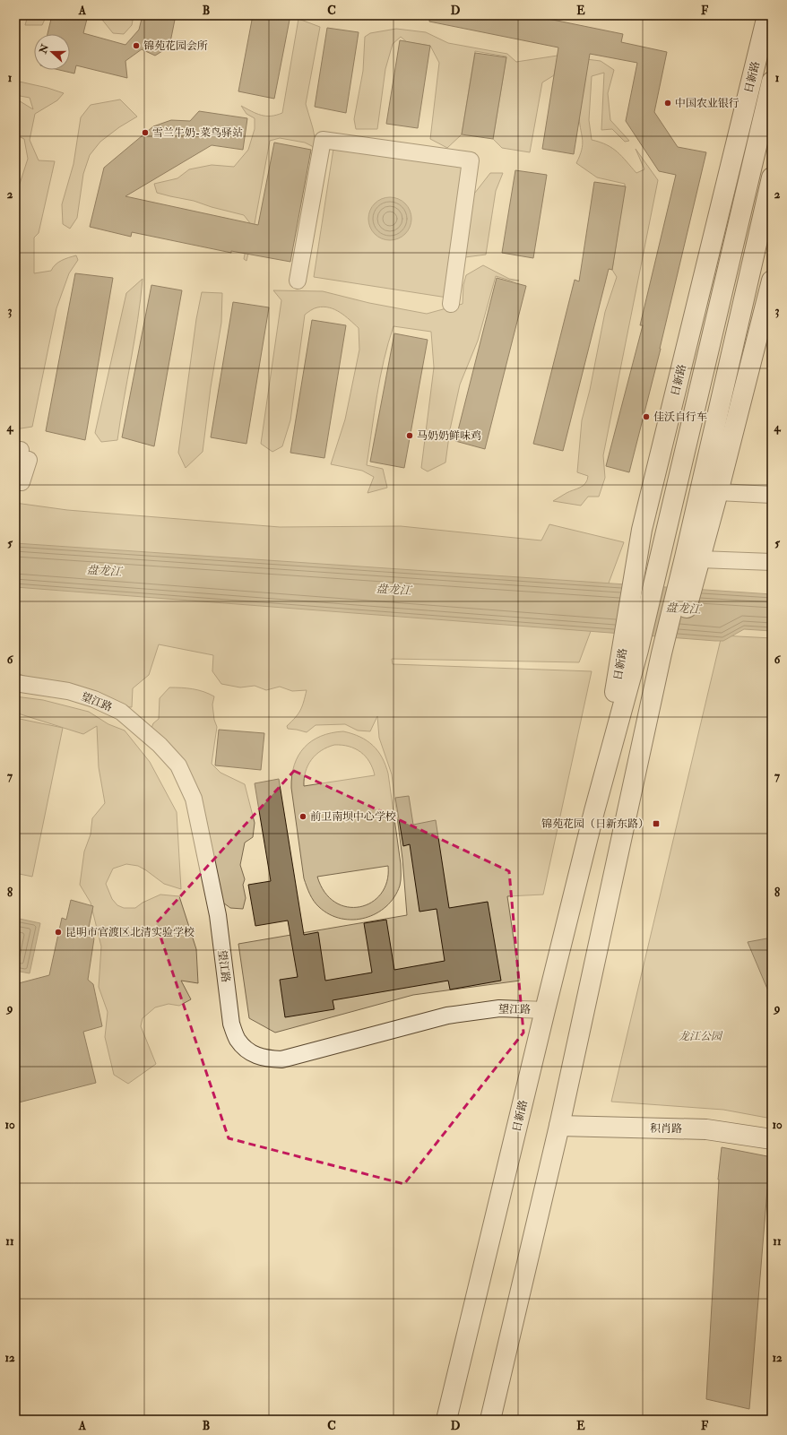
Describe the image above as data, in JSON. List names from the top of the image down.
{
  "streets": {
    "main road": ["日新路", "积肖路"],
    "street": ["望江路"]
  },
  "crossings": [
    ["日新路", "望江路"]
  ],
  "water": ["盘龙江"],
  "parks": ["龙江公园"],
  "places": {
    "other": [
      "锦苑花园会所",
      "中国农业银行",
      "雪兰牛奶-菜鸟驿站",
      "佳沃自行车",
      "马奶奶鲜味鸡",
      "前卫南坝中心学校",
      "昆明市官渡区北清实验学校"
    ],
    "transit": ["锦苑花园（日新东路）"]
  },
  "north": "left",
  "grid": {
    "columns": [
      "A",
      "B",
      "C",
      "D",
      "E",
      "F"
    ],
    "rows": [
      "1",
      "2",
      "3",
      "4",
      "5",
      "6",
      "7",
      "8",
      "9",
      "10",
      "11",
      "12"
    ]
  }
}
